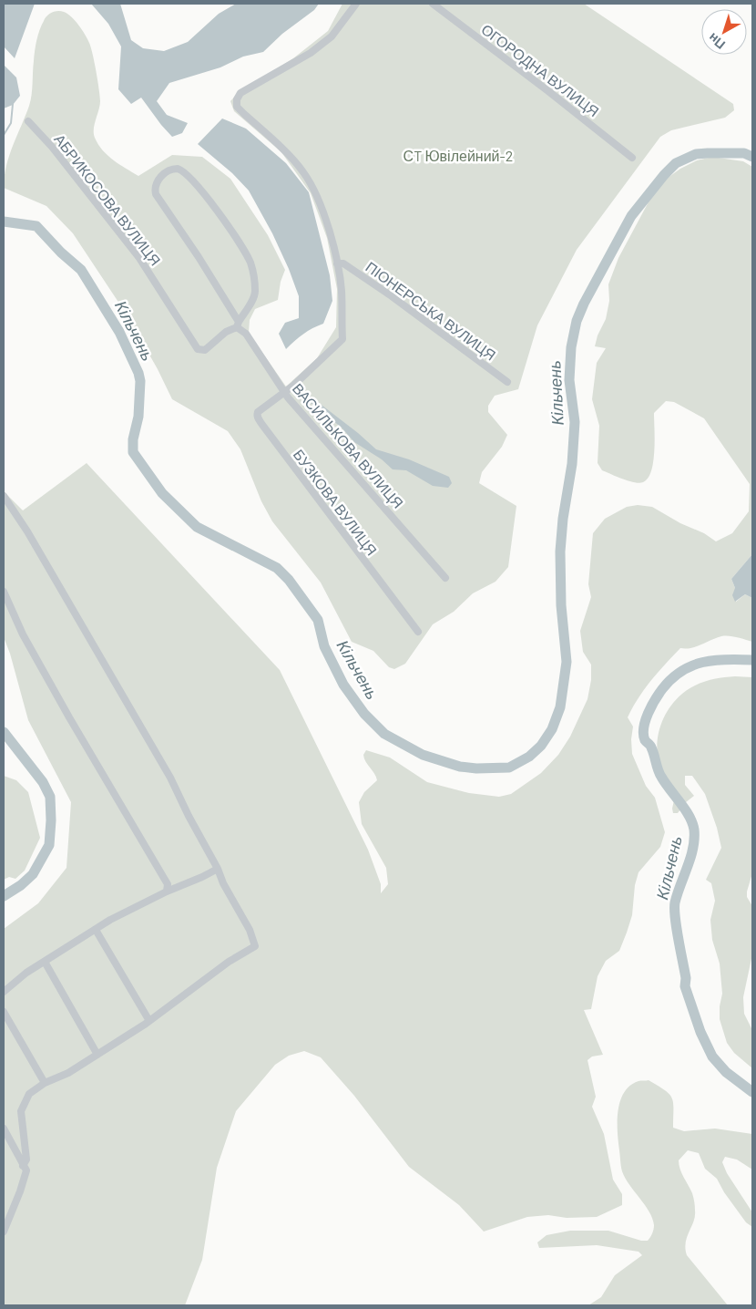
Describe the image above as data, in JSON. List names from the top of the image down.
{
  "streets": {
    "street": [
      "ОГОРОДНА ВУЛИЦЯ",
      "АБРИКОСОВА ВУЛИЦЯ",
      "ПІОНЕРСЬКА ВУЛИЦЯ",
      "ВАСИЛЬКОВА ВУЛИЦЯ",
      "БУЗКОВА ВУЛИЦЯ"
    ]
  },
  "crossings": [
    ["АБРИКОСОВА ВУЛИЦЯ", "ВАСИЛЬКОВА ВУЛИЦЯ"],
    ["ВАСИЛЬКОВА ВУЛИЦЯ", "БУЗКОВА ВУЛИЦЯ"]
  ],
  "water": ["Кільчень"],
  "parks": ["СT Ювілейний-2"],
  "north": "bottom left"
}
